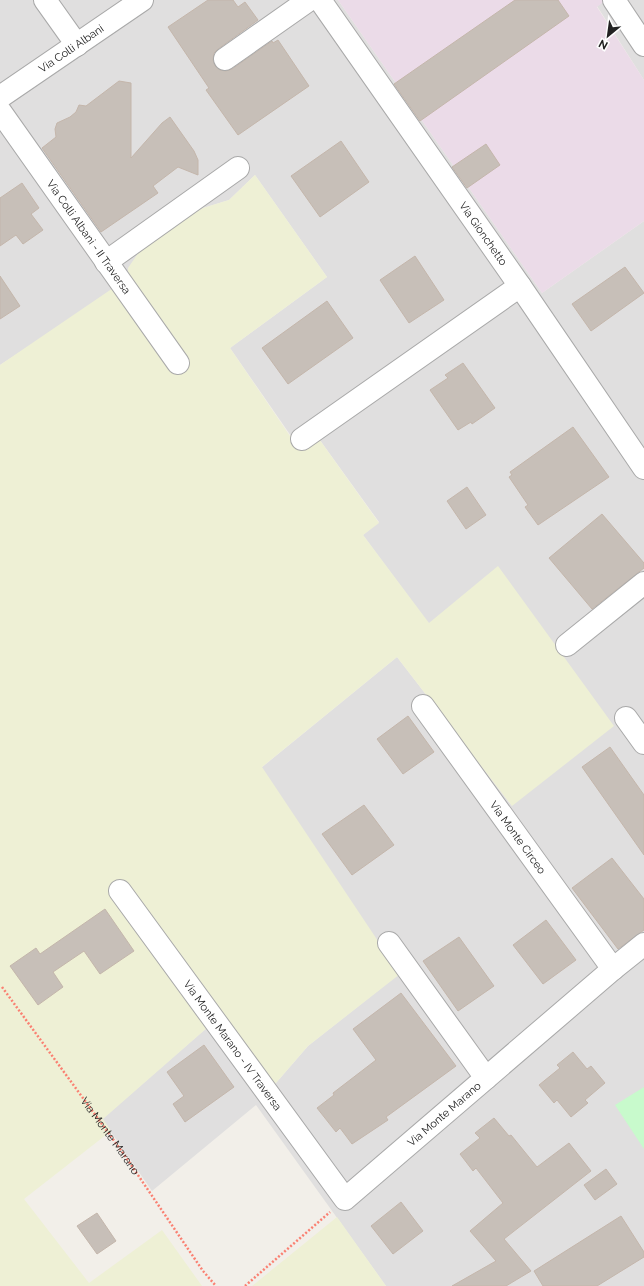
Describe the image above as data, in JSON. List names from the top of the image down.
{
  "streets": {
    "street": [
      "Via Colli Albani",
      "Via Gionchetto",
      "Via Colli Albani - II Traversa",
      "Via Monte Circeo",
      "Via Monte Marano - IV Traversa",
      "Via Monte Marano"
    ]
  },
  "crossings": [
    ["Via Monte Circeo", "Via Monte Marano"],
    ["Via Monte Marano - IV Traversa", "Via Monte Marano"]
  ],
  "north": "bottom left"
}
